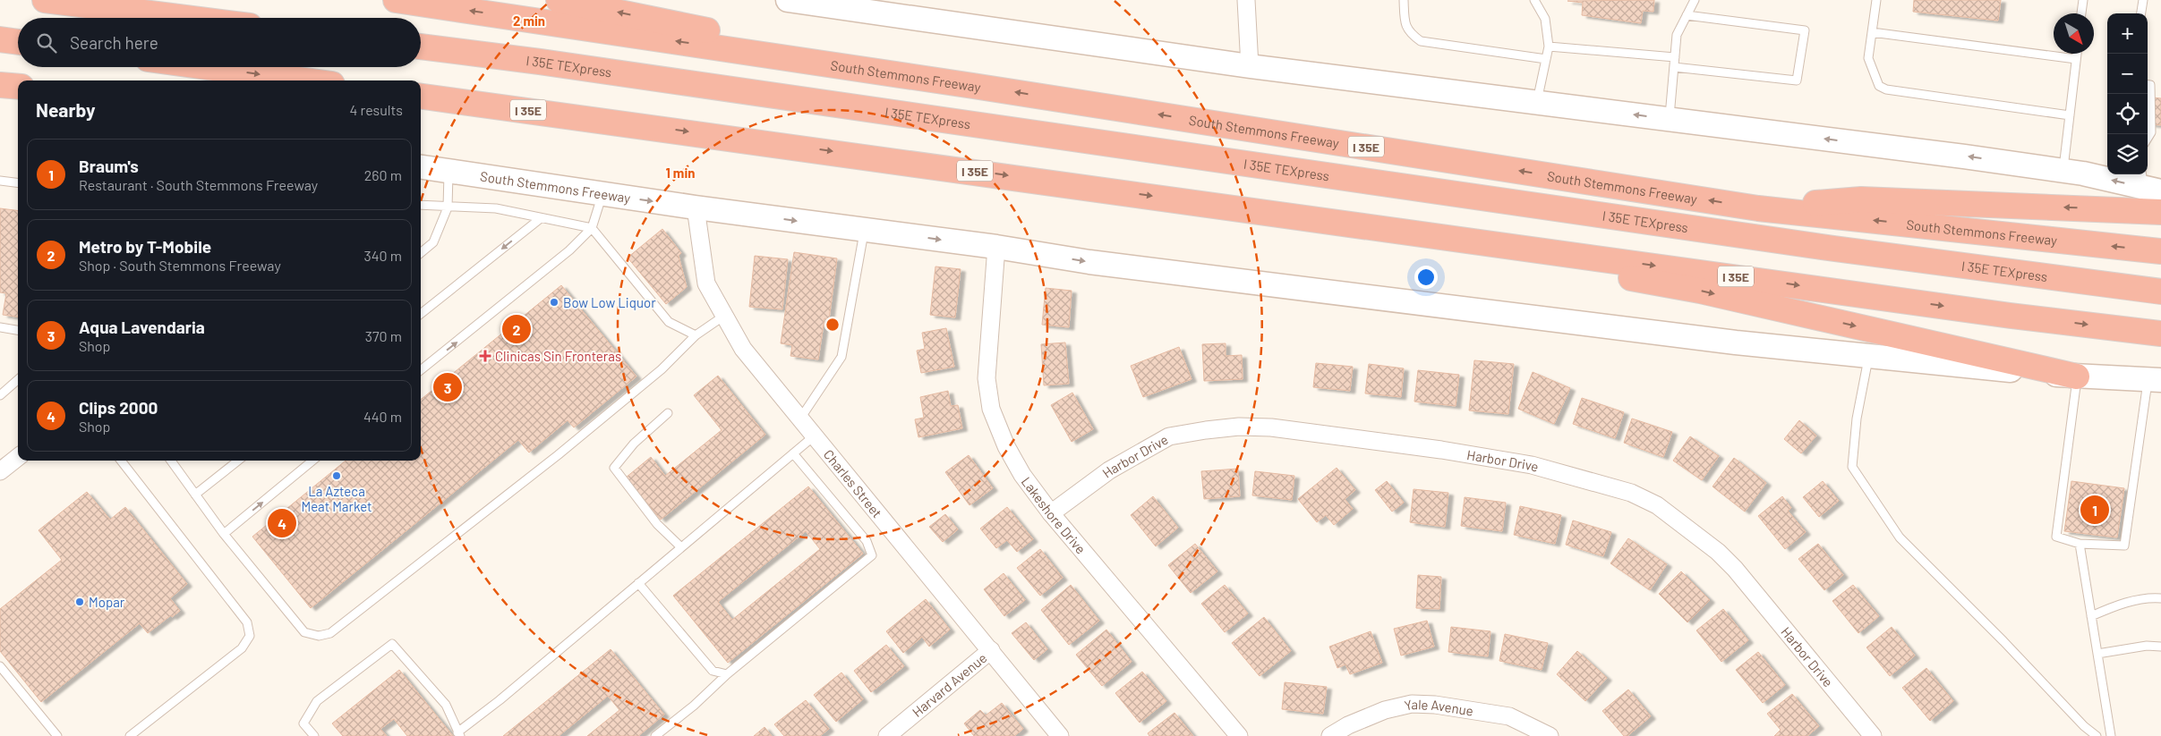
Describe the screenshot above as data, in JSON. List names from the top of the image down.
{
  "streets": {
    "highway": ["I 35E TEXpress", "South Stemmons Freeway", "I 35E"],
    "street": [
      "Harbor Drive",
      "Charles Street",
      "Lakeshore Drive",
      "Harvard Avenue",
      "Yale Avenue"
    ]
  },
  "crossings": [
    ["South Stemmons Freeway", "Charles Street"],
    ["South Stemmons Freeway", "Lakeshore Drive"],
    ["Harbor Drive", "Lakeshore Drive"],
    ["Charles Street", "Harvard Avenue"]
  ],
  "places": {
    "other": ["Bow Low Liquor", "La Azteca Meat Market", "Mopar"],
    "health": ["Clinicas Sin Fronteras"]
  },
  "north": "bottom right",
  "page": {
    "map_buttons": ["+", "−"],
    "search": "Search here",
    "heading": ["Nearby", "4 results"],
    "list": [
      {
        "mark": "1",
        "name": "Braum's",
        "note": "Restaurant · South Stemmons Freeway",
        "value": "260 m"
      },
      {
        "mark": "2",
        "name": "Metro by T-Mobile",
        "note": "Shop · South Stemmons Freeway",
        "value": "340 m"
      },
      {
        "mark": "3",
        "name": "Aqua Lavendaria",
        "note": "Shop",
        "value": "370 m"
      },
      {
        "mark": "4",
        "name": "Clips 2000",
        "note": "Shop",
        "value": "440 m"
      }
    ],
    "pins": [
      "2",
      "3",
      "1",
      "4"
    ]
  },
  "rings": ["2 min", "1 min"]
}
